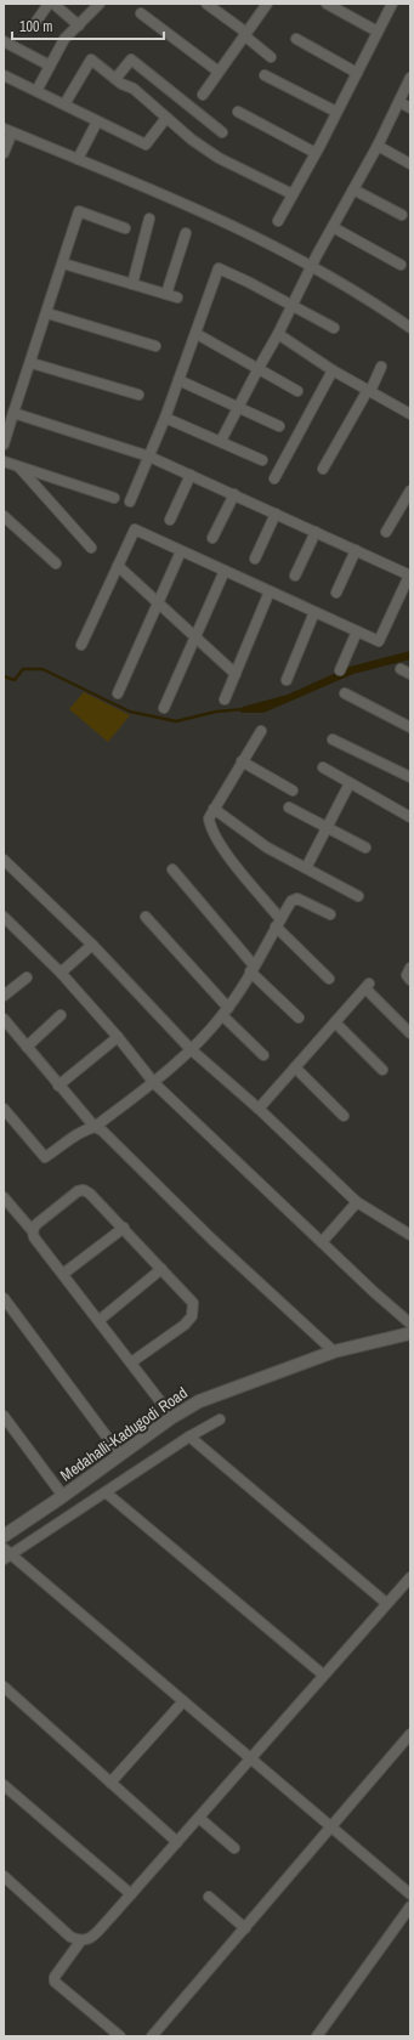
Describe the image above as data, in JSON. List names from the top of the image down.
{
  "streets": {
    "street": ["Medahalli-Kadugodi Road"]
  },
  "scale_bar": "100 m"
}
